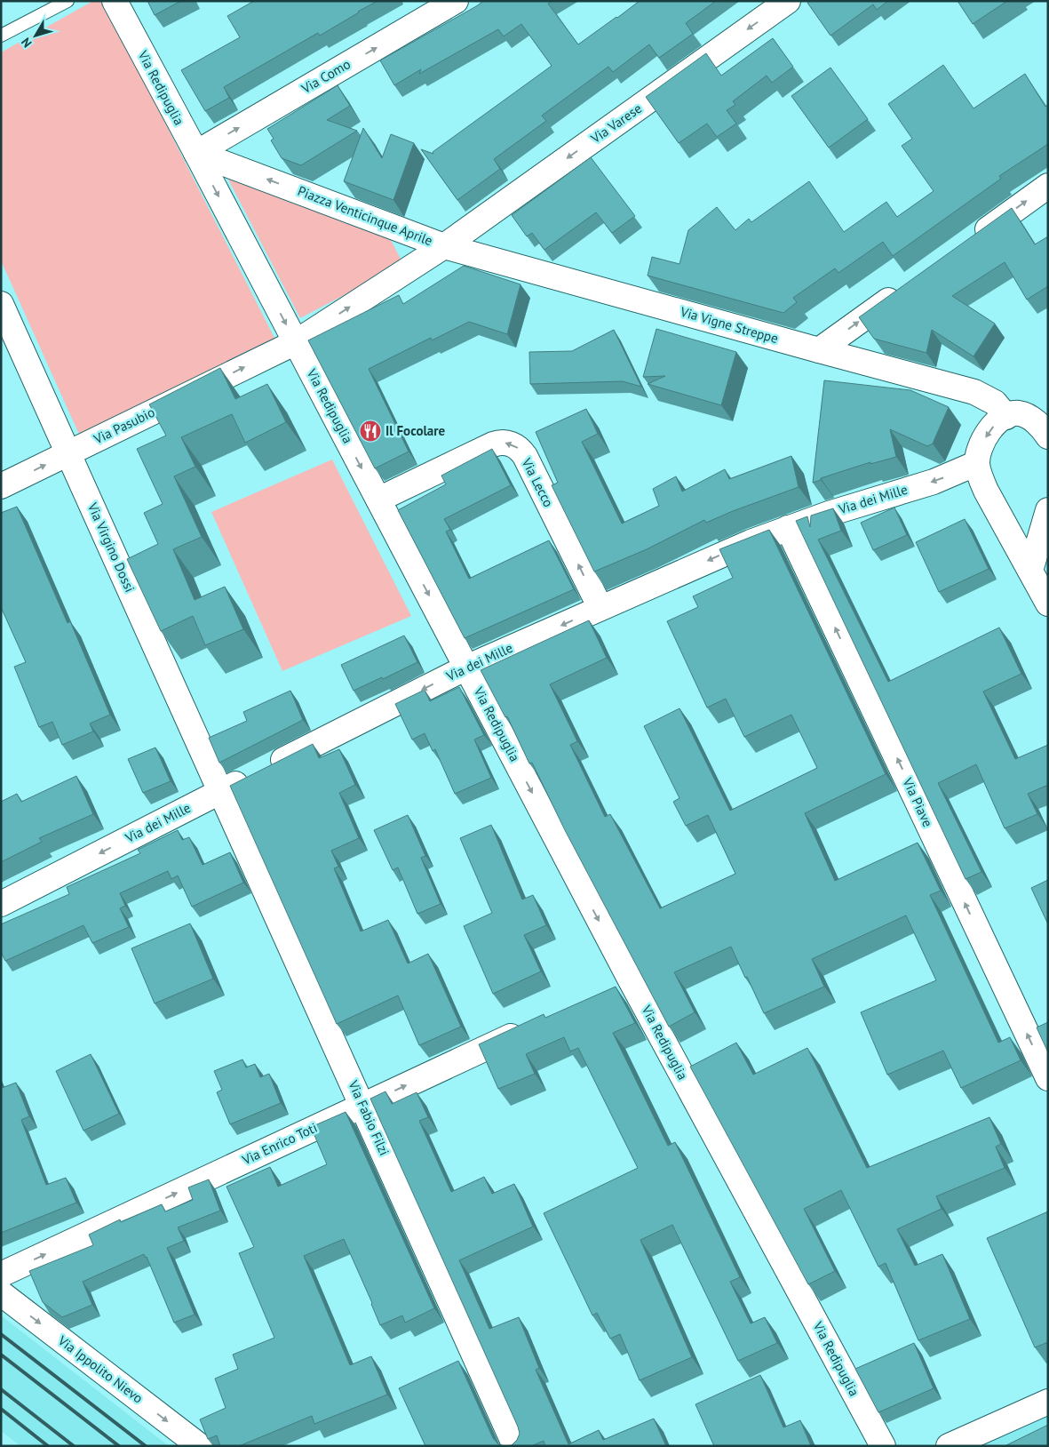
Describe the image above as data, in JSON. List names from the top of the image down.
{
  "streets": {
    "street": [
      "Via Como",
      "Via Redipuglia",
      "Via Varese",
      "Piazza Venticinque Aprile",
      "Via Vigne Streppe",
      "Via Pasubio",
      "Via Lecco",
      "Via dei Mille",
      "Via Virgino Dossi",
      "Via Piave",
      "Via Fabio Filzi",
      "Via Enrico Toti",
      "Via Ippolito Nievo"
    ]
  },
  "crossings": [
    ["Via Como", "Via Redipuglia"],
    ["Via Como", "Piazza Venticinque Aprile"],
    ["Via Redipuglia", "Piazza Venticinque Aprile"],
    ["Via Redipuglia", "Via Pasubio"],
    ["Via Redipuglia", "Via Lecco"],
    ["Via Redipuglia", "Via dei Mille"],
    ["Via Varese", "Piazza Venticinque Aprile"],
    ["Via Varese", "Via Vigne Streppe"],
    ["Piazza Venticinque Aprile", "Via Vigne Streppe"],
    ["Piazza Venticinque Aprile", "Via Pasubio"],
    ["Via Pasubio", "Via Virgino Dossi"],
    ["Via Lecco", "Via dei Mille"],
    ["Via dei Mille", "Via Virgino Dossi"],
    ["Via dei Mille", "Via Piave"],
    ["Via dei Mille", "Via Fabio Filzi"],
    ["Via Virgino Dossi", "Via Fabio Filzi"],
    ["Via Fabio Filzi", "Via Enrico Toti"]
  ],
  "one_way": [
    "Via Como",
    "Via Redipuglia",
    "Via Varese",
    "Via Pasubio",
    "Via dei Mille",
    "Via Piave",
    "Via Enrico Toti",
    "Via Ippolito Nievo"
  ],
  "places": {
    "restaurant": ["Il Focolare"]
  },
  "north": "bottom left"
}
